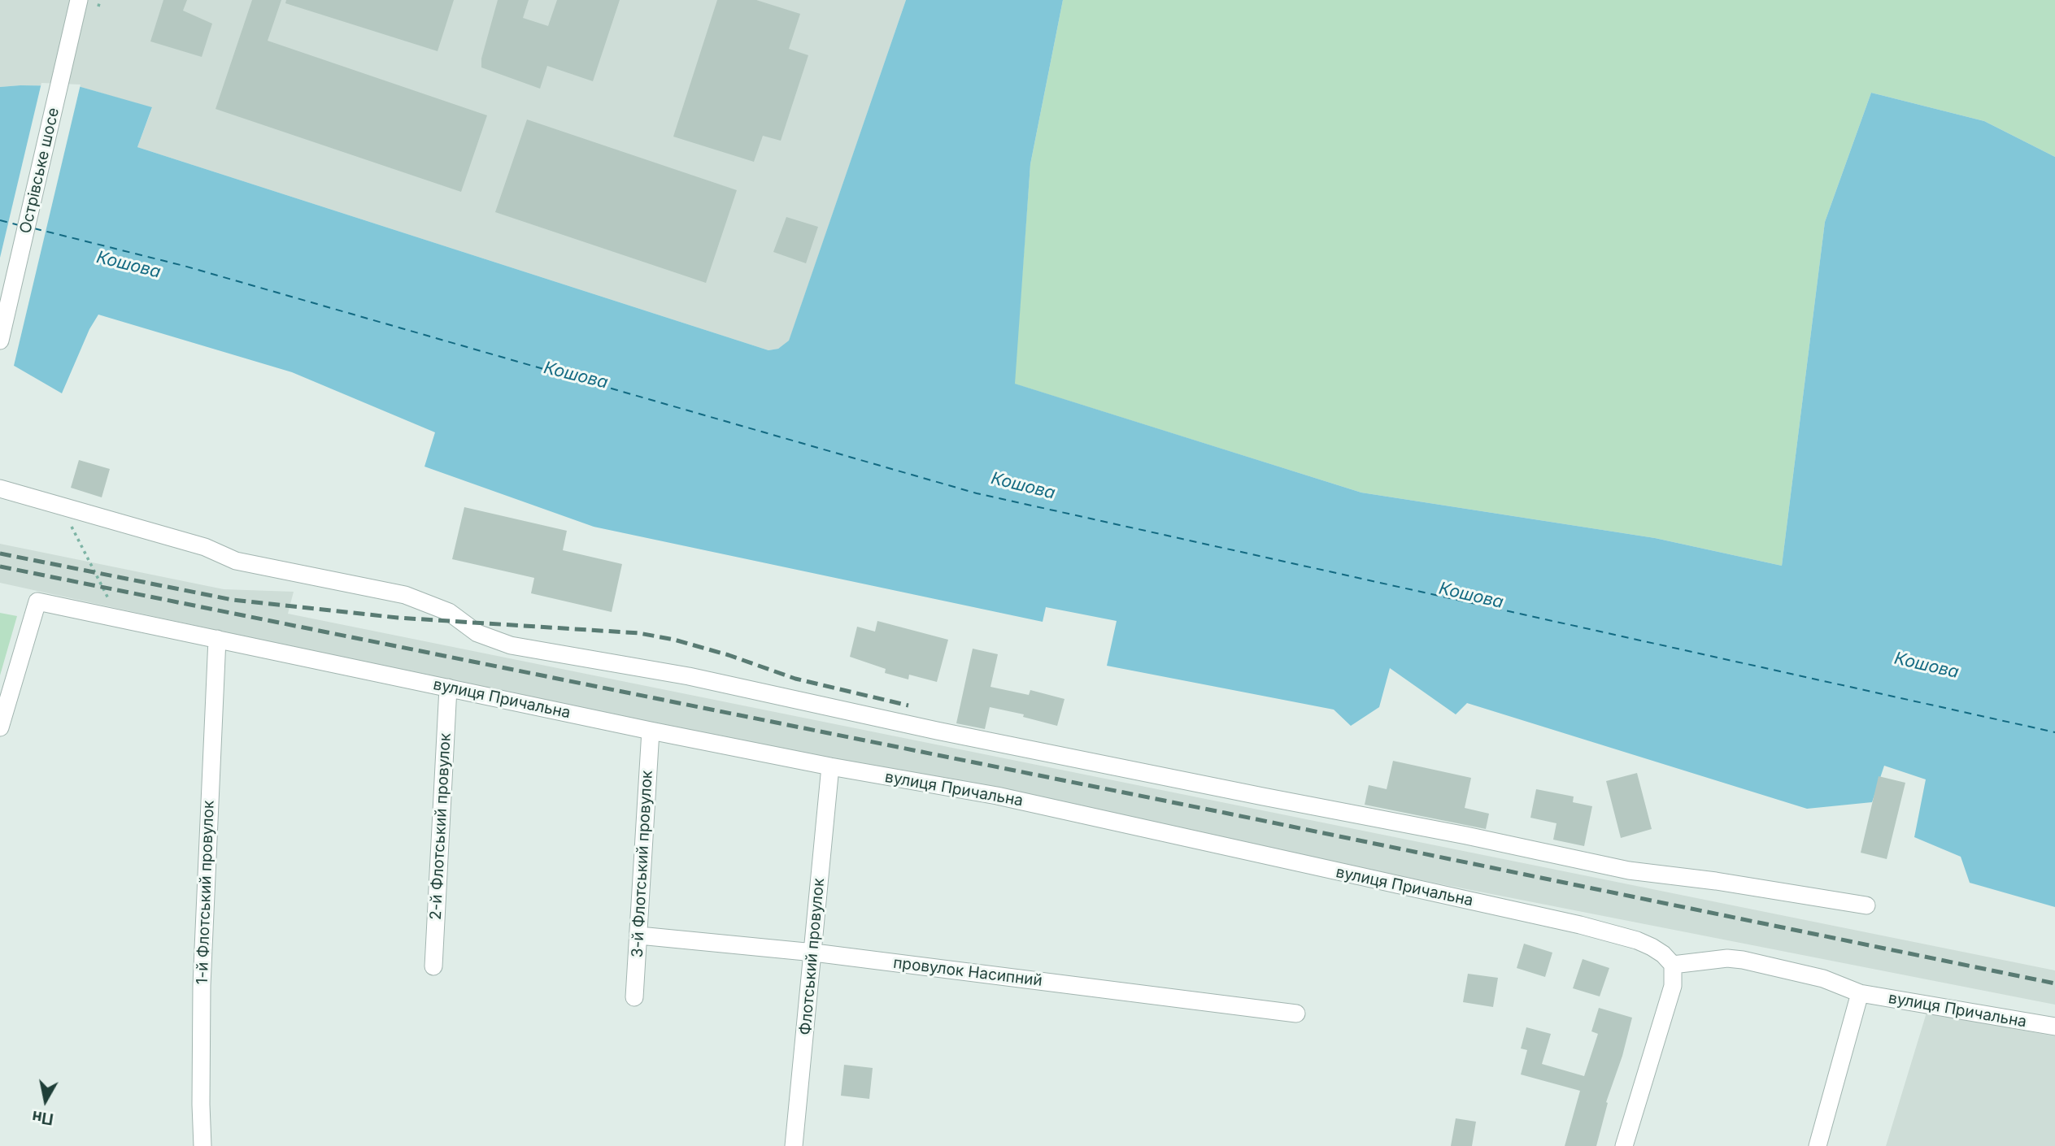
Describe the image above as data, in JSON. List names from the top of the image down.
{
  "streets": {
    "street": [
      "Острівське шосе",
      "вулиця Причальна",
      "2-й Флотський провулок",
      "3-й Флотський провулок",
      "1-й Флотський провулок",
      "Флотський провулок",
      "провулок Насипний"
    ]
  },
  "crossings": [
    ["вулиця Причальна", "2-й Флотський провулок"],
    ["вулиця Причальна", "3-й Флотський провулок"],
    ["вулиця Причальна", "1-й Флотський провулок"],
    ["вулиця Причальна", "Флотський провулок"],
    ["3-й Флотський провулок", "провулок Насипний"],
    ["Флотський провулок", "провулок Насипний"]
  ],
  "water": ["Кошова"],
  "north": "bottom"
}
